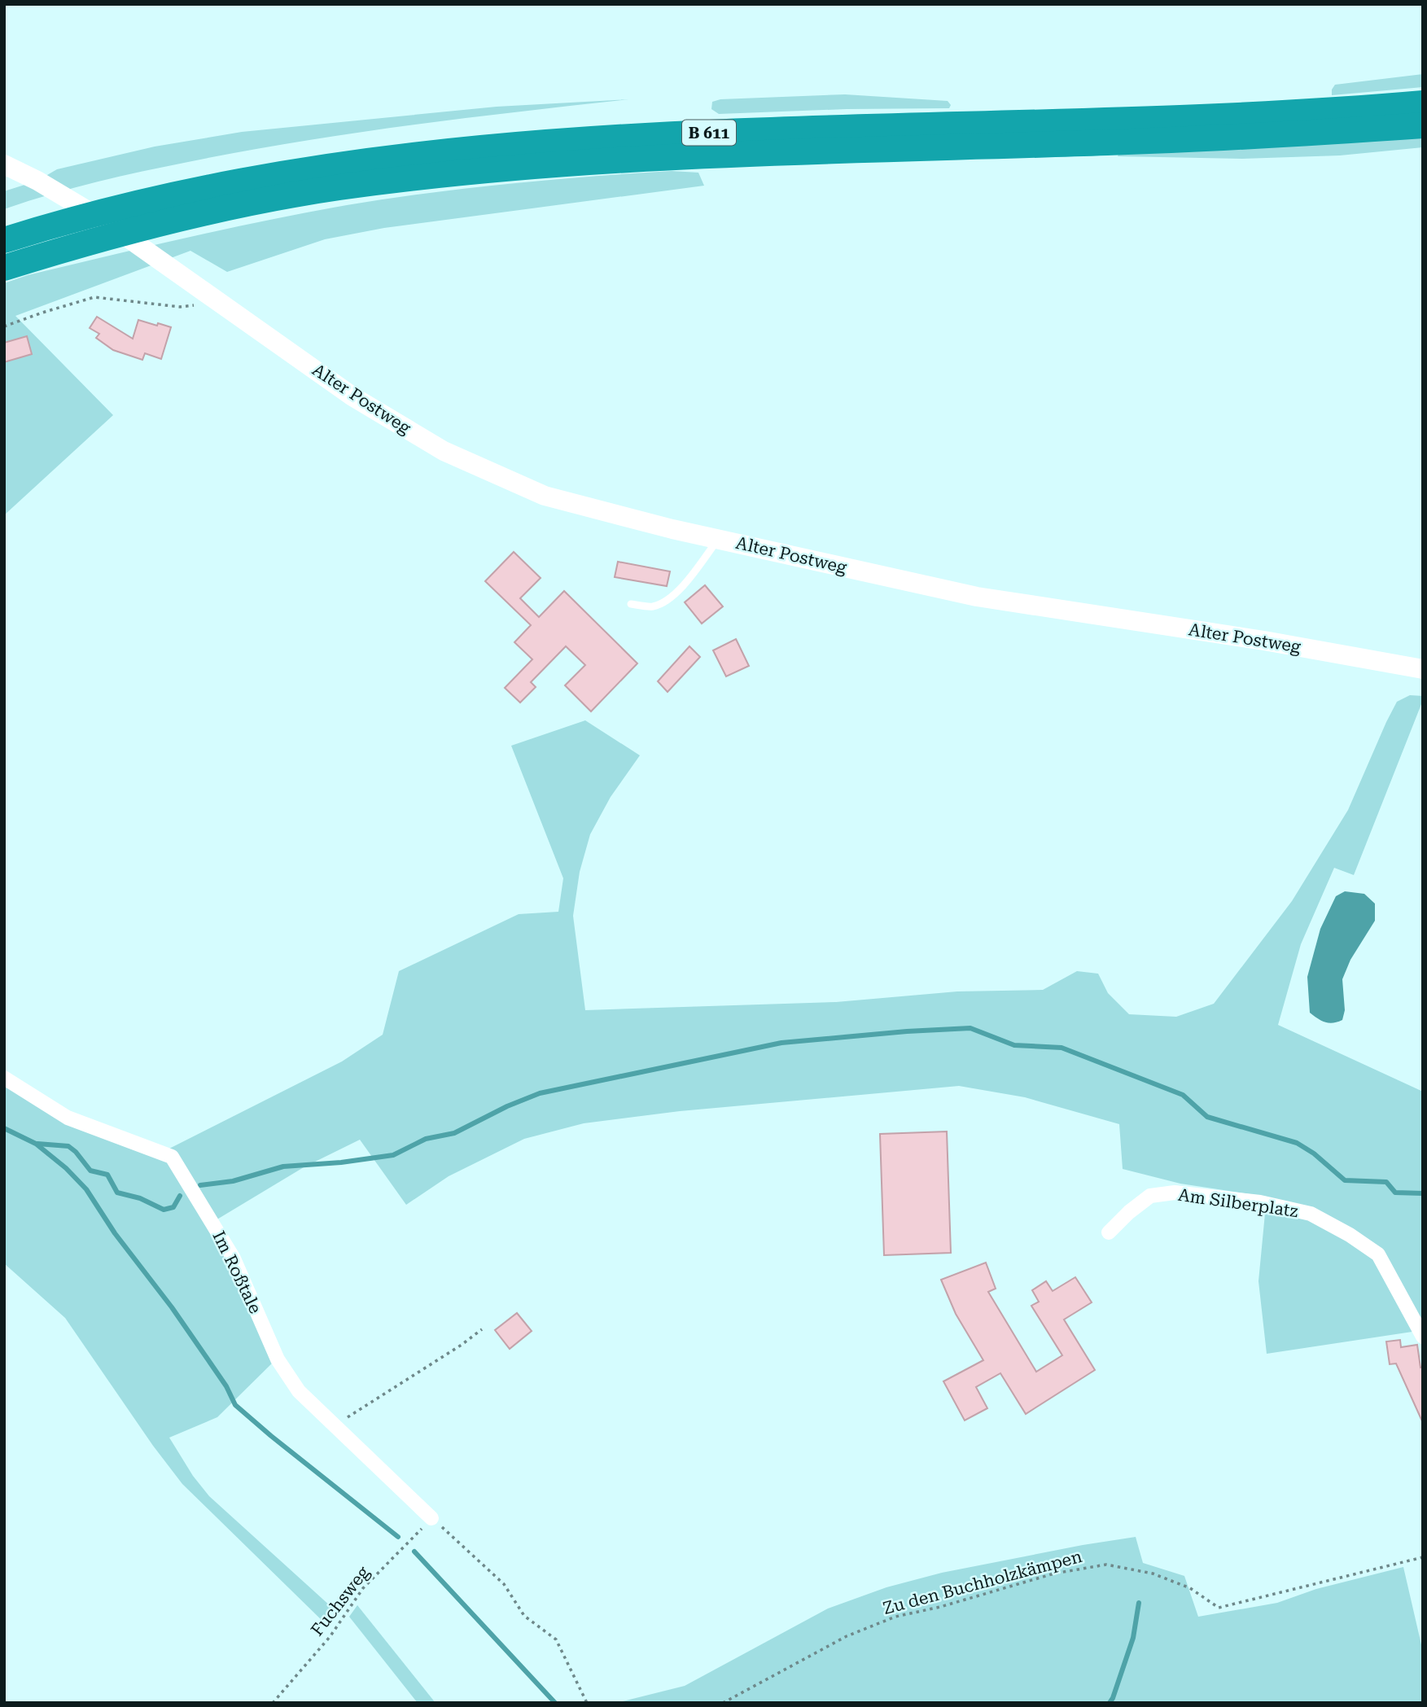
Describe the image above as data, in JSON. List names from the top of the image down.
{
  "streets": {
    "highway": ["B 611"],
    "street": ["Alter Postweg", "Am Silberplatz", "Im Roßtale"],
    "path": ["Zu den Buchholzkämpen", "Fuchsweg"]
  },
  "crossings": [
    ["Im Roßtale", "Fuchsweg"]
  ]
}
